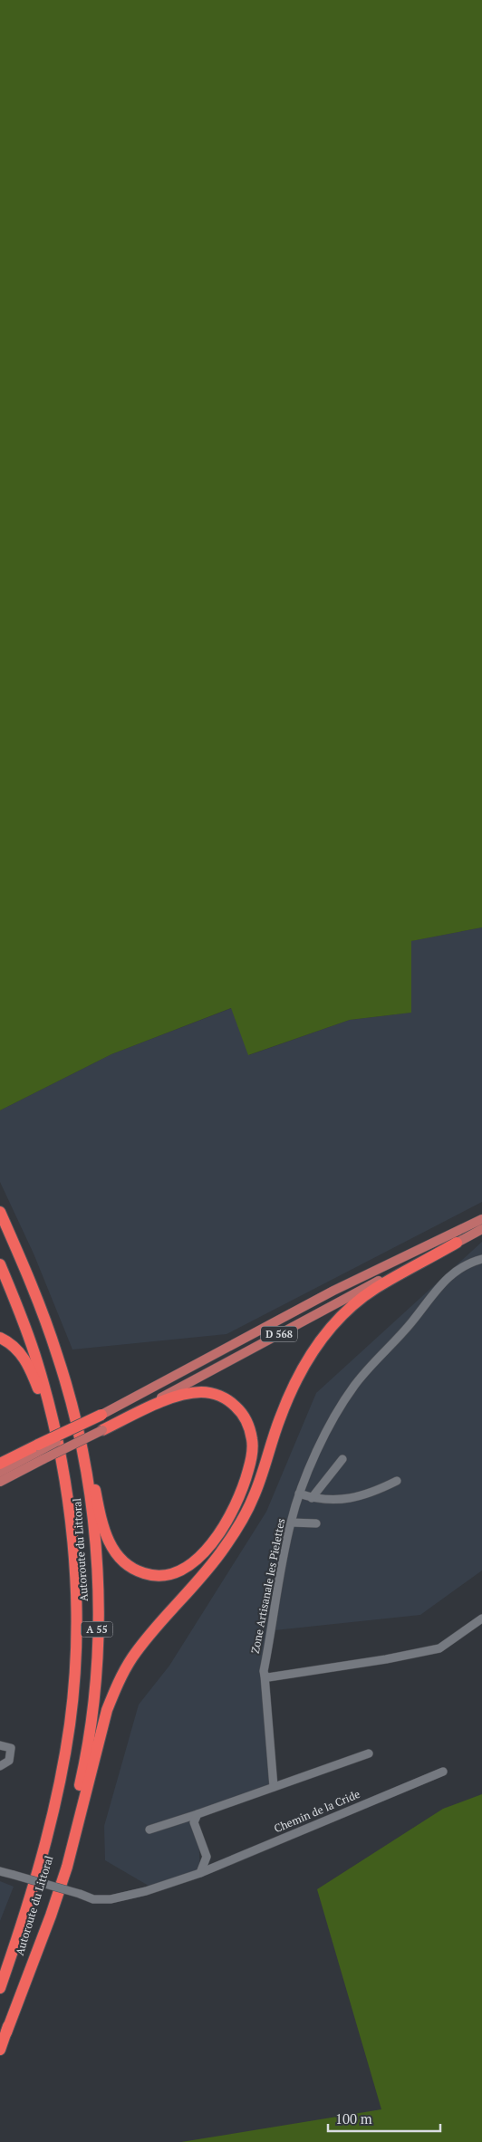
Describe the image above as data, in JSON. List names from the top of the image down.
{
  "streets": {
    "highway": ["Autoroute du Littoral", "A 55"],
    "main road": ["D 568"],
    "street": ["Zone Artisanale les Pielettes", "Chemin de la Cride"]
  },
  "scale_bar": "100 m"
}
